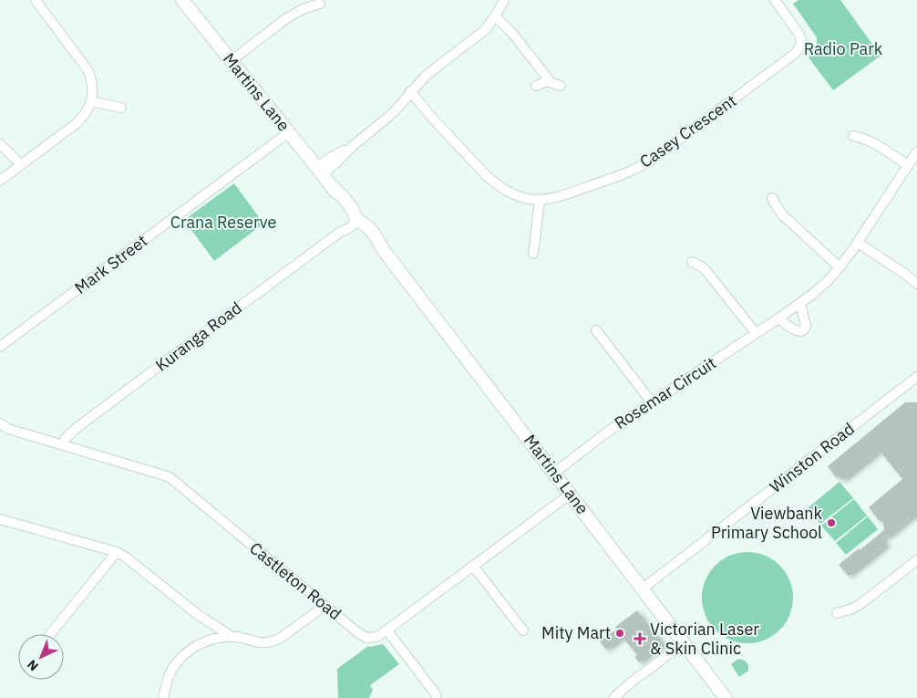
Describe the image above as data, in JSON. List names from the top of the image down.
{
  "streets": {
    "street": [
      "Martins Lane",
      "Casey Crescent",
      "Mark Street",
      "Kuranga Road",
      "Rosemar Circuit",
      "Winston Road",
      "Castleton Road"
    ]
  },
  "crossings": [
    ["Martins Lane", "Mark Street"],
    ["Martins Lane", "Kuranga Road"],
    ["Martins Lane", "Rosemar Circuit"],
    ["Martins Lane", "Winston Road"],
    ["Martins Lane", "Castleton Road"],
    ["Kuranga Road", "Castleton Road"]
  ],
  "parks": ["Radio Park", "Crana Reserve"],
  "places": {
    "other": ["Viewbank Primary School", "Mity Mart"],
    "health": ["Victorian Laser & Skin Clinic"]
  },
  "north": "bottom left"
}
